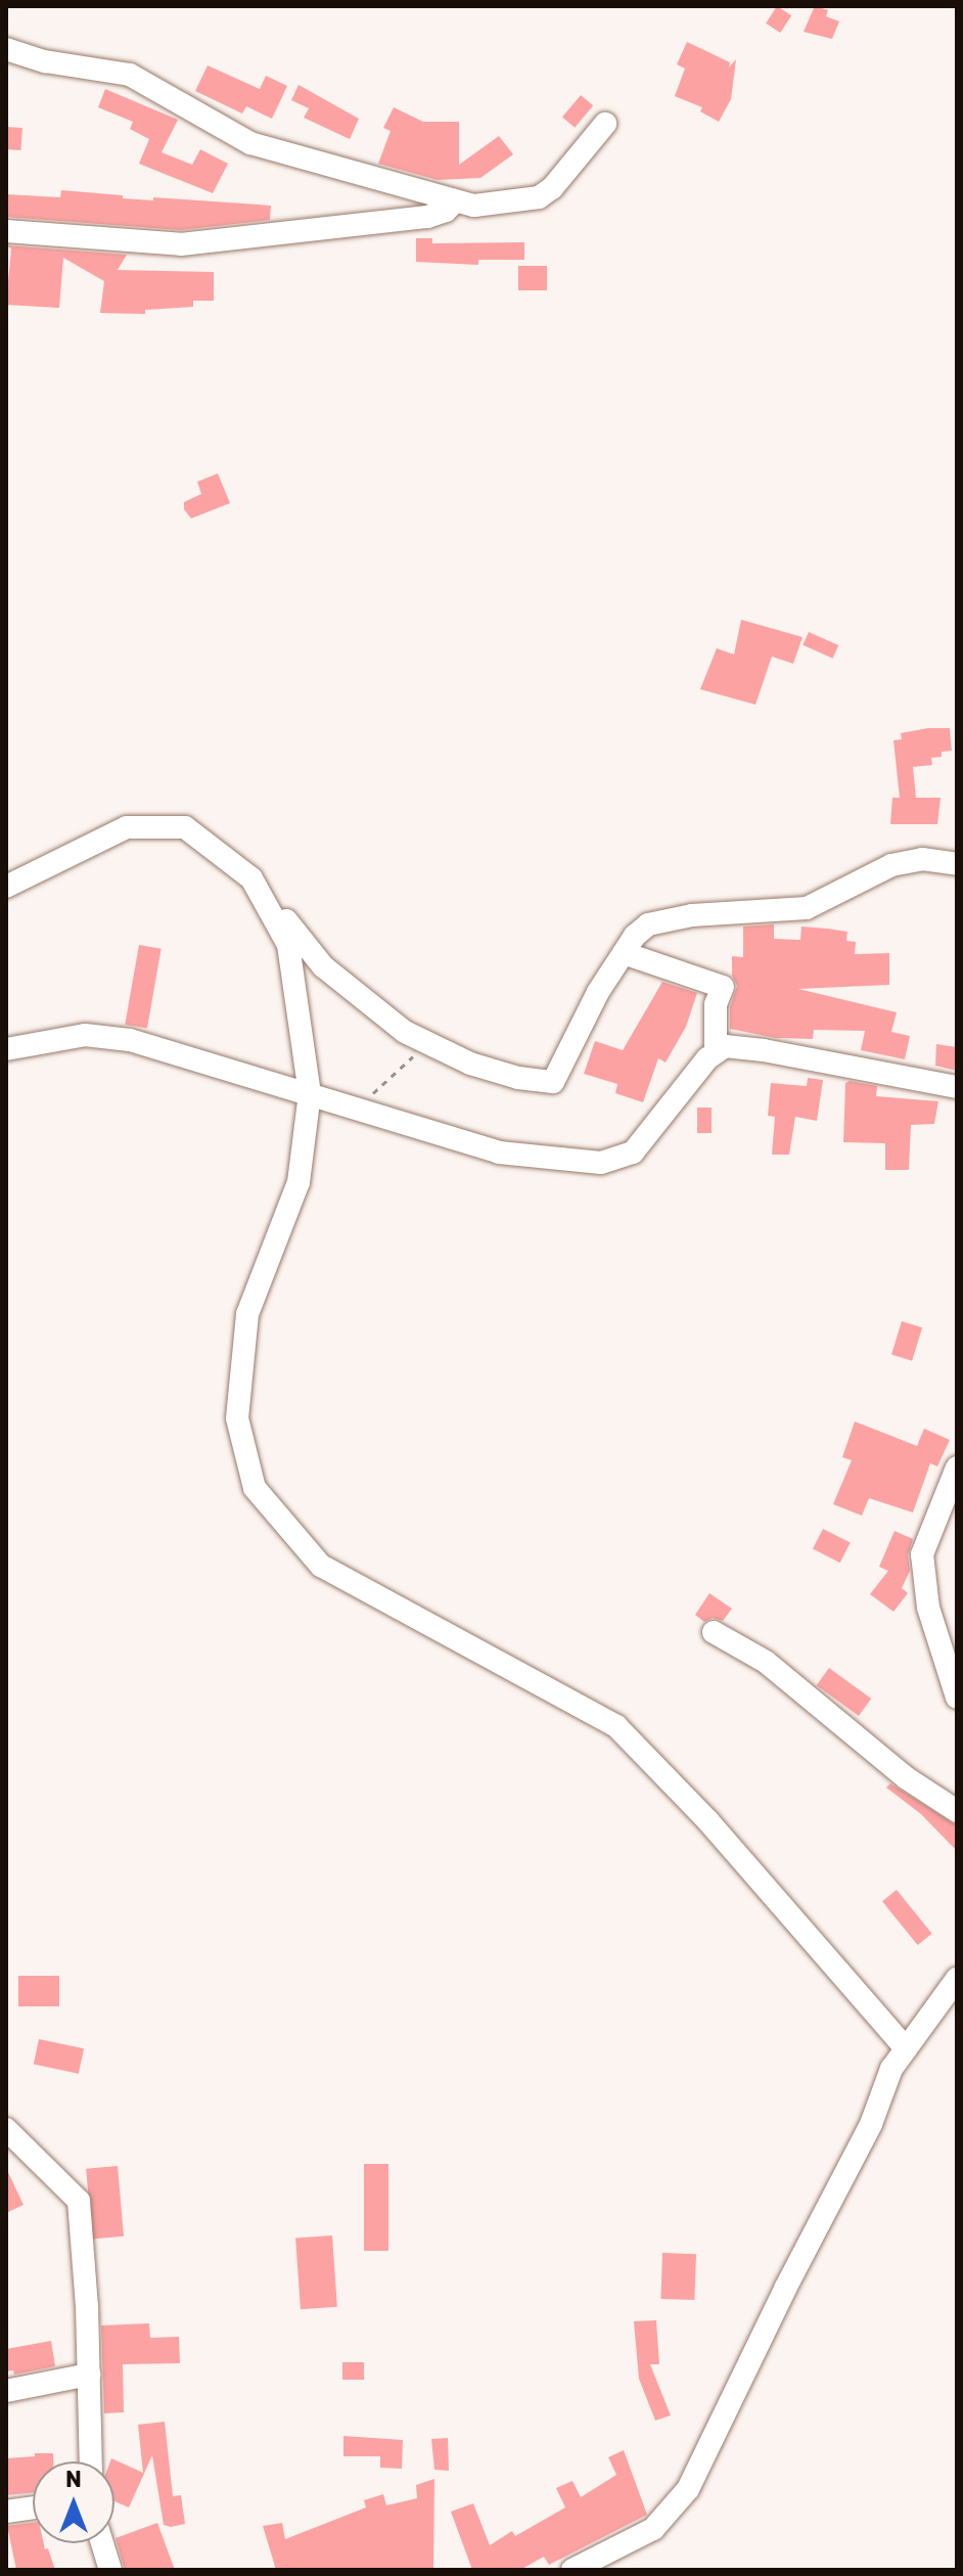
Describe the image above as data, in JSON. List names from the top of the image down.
{
  "north": "top"
}
